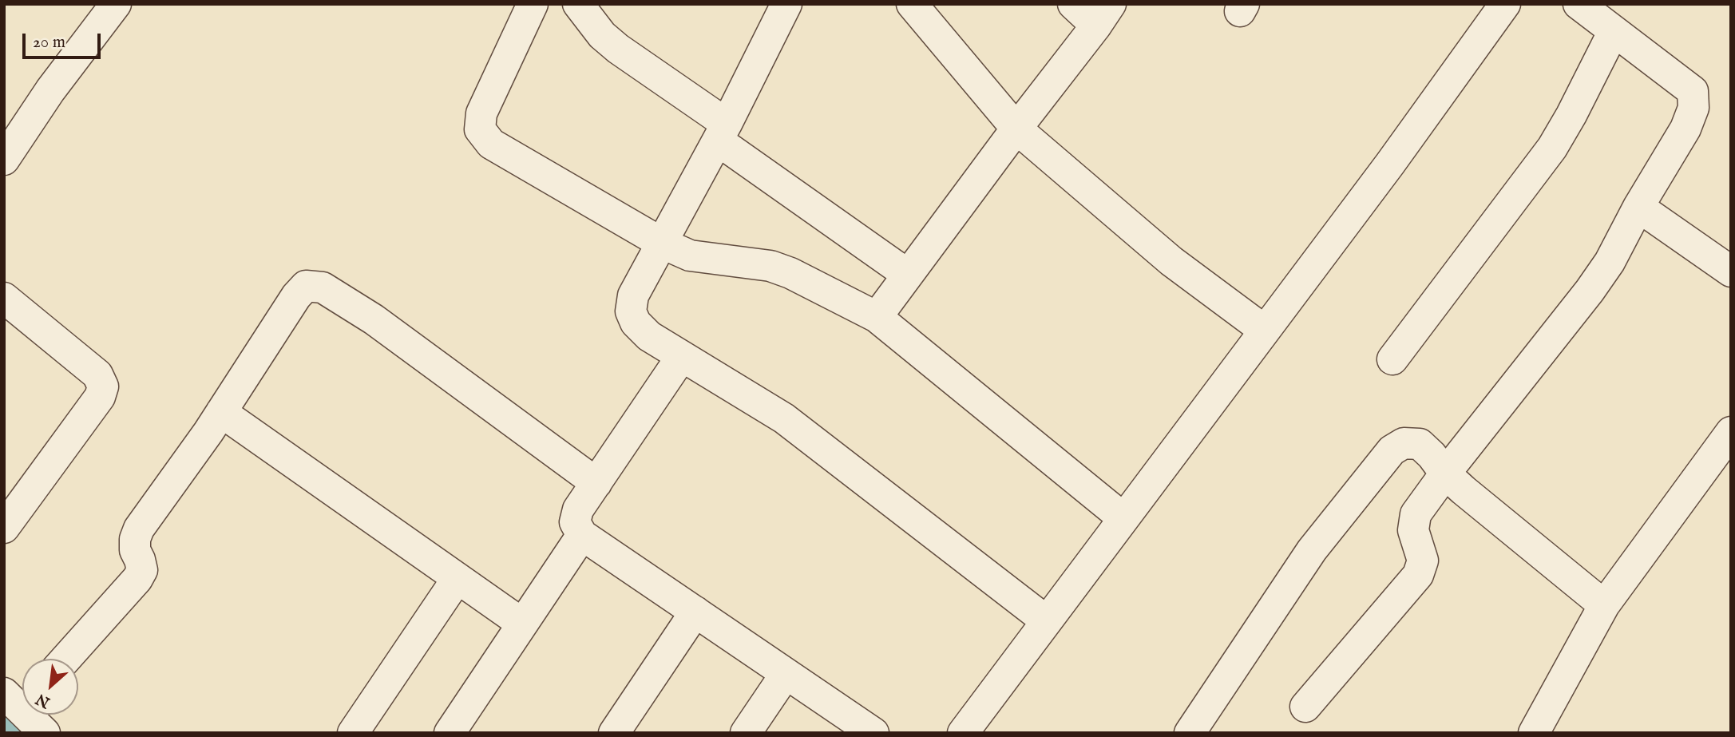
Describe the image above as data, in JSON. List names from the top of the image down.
{
  "scale_bar": "20 m",
  "north": "bottom left"
}
